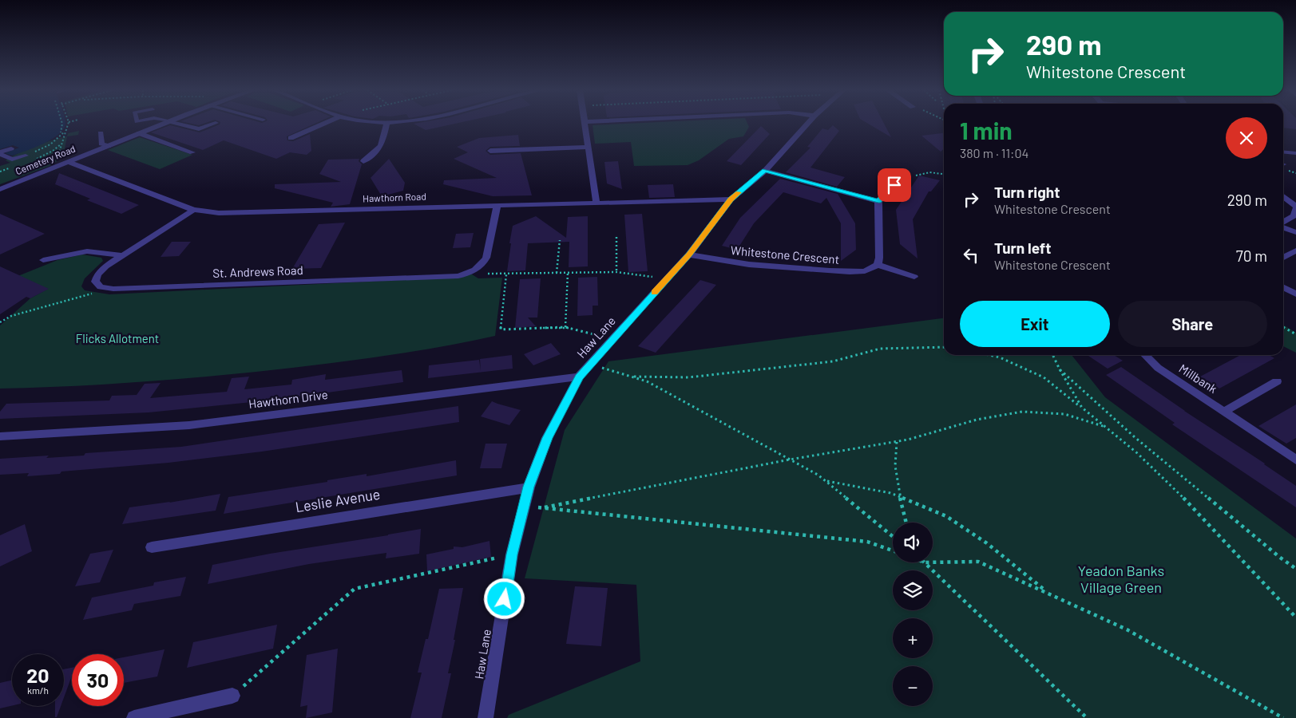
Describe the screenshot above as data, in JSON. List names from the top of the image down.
{
  "streets": {
    "street": [
      "Cemetery Road",
      "Hawthorn Road",
      "Whitestone Crescent",
      "St. Andrews Road",
      "Haw Lane",
      "Millbank",
      "Hawthorn Drive",
      "Leslie Avenue"
    ]
  },
  "crossings": [
    ["Cemetery Road", "Hawthorn Road"],
    ["Hawthorn Road", "St. Andrews Road"],
    ["Hawthorn Road", "Haw Lane"],
    ["Whitestone Crescent", "Haw Lane"],
    ["Haw Lane", "Hawthorn Drive"],
    ["Haw Lane", "Leslie Avenue"]
  ],
  "parks": ["Flicks Allotment", "Yeadon Banks Village Green"],
  "page": {
    "turn": ["290 m", "Whitestone Crescent"],
    "heading": ["1 min", "380 m · 11:04"],
    "list": [
      {
        "name": "Turn right",
        "note": "Whitestone Crescent",
        "value": "290 m"
      },
      {
        "name": "Turn left",
        "note": "Whitestone Crescent",
        "value": "70 m"
      }
    ],
    "buttons": ["Exit", "Share"],
    "map_buttons": ["+", "−"],
    "speed": "20 km/h",
    "limit": "30"
  }
}
